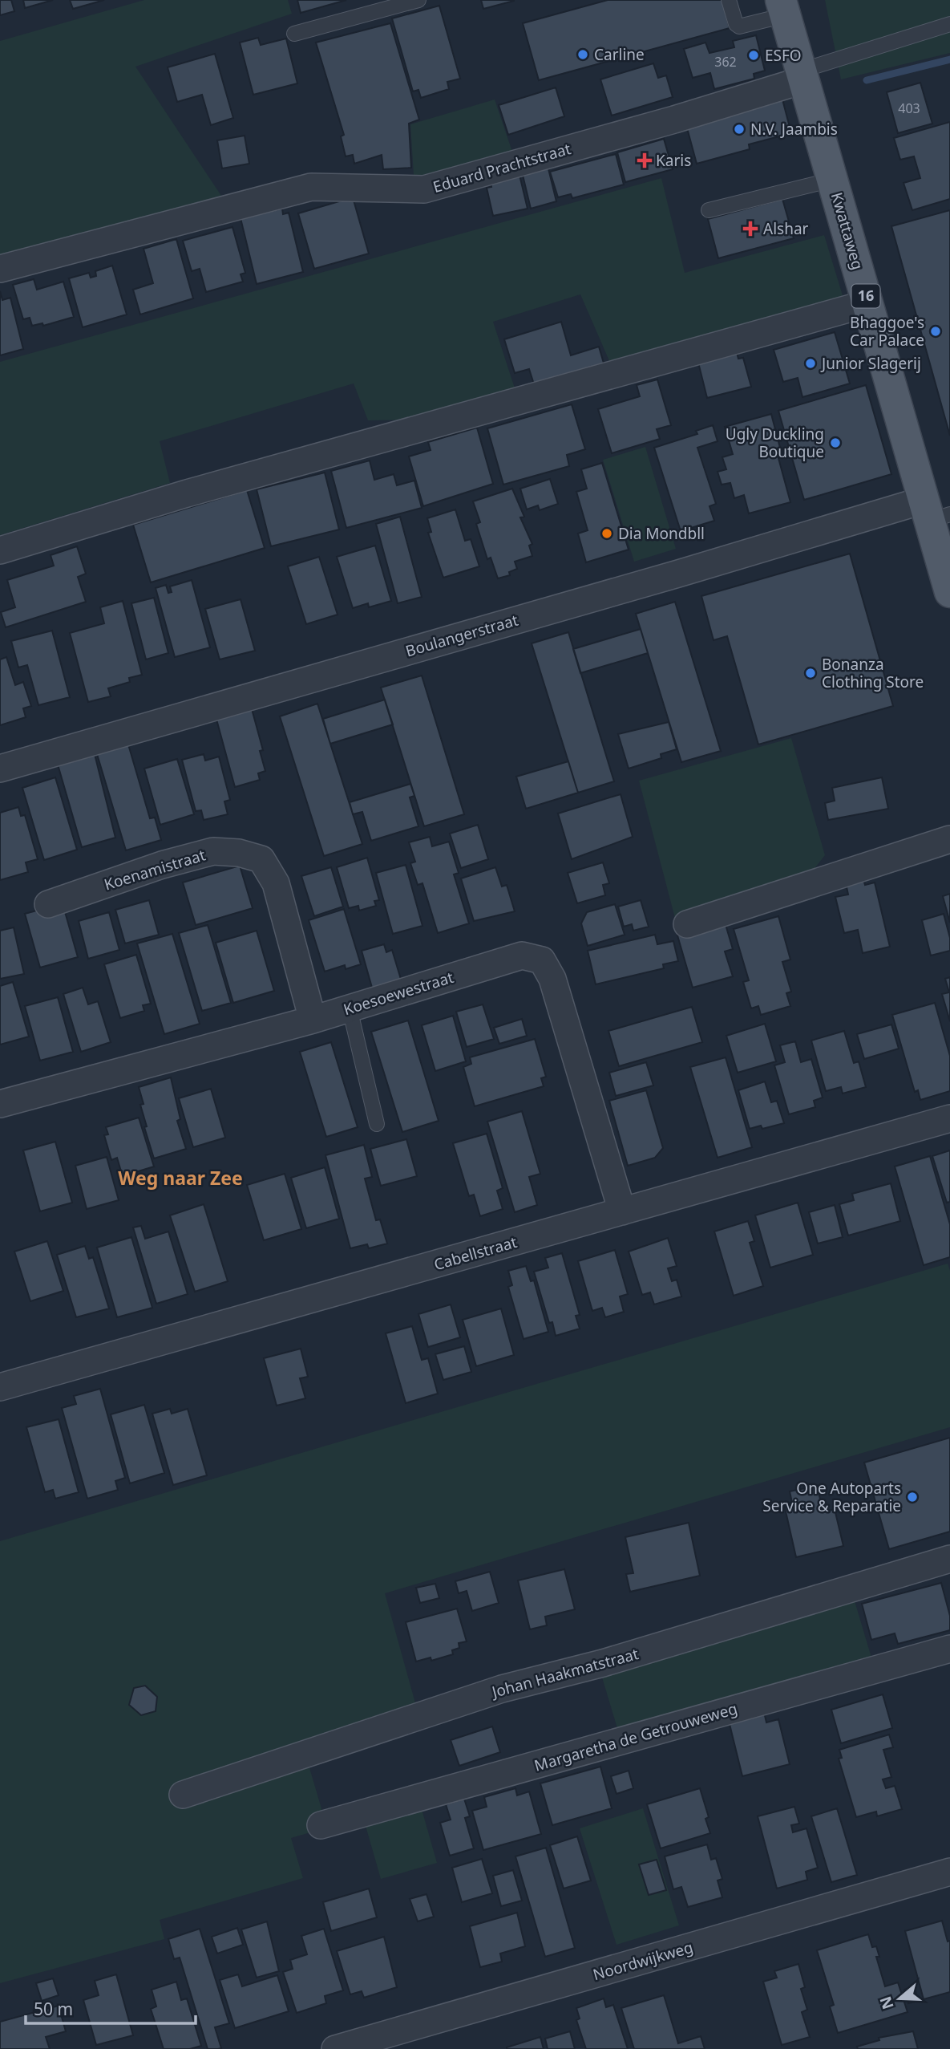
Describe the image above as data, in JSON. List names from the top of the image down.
{
  "streets": {
    "main road": ["Kwattaweg", "16"],
    "street": [
      "Eduard Prachtstraat",
      "Boulangerstraat",
      "Koenamistraat",
      "Koesoewestraat",
      "Cabellstraat",
      "Johan Haakmatstraat",
      "Margaretha de Getrouweweg",
      "Noordwijkweg"
    ]
  },
  "crossings": [
    ["Eduard Prachtstraat", "Kwattaweg"],
    ["Kwattaweg", "Boulangerstraat"],
    ["Koenamistraat", "Koesoewestraat"],
    ["Koesoewestraat", "Cabellstraat"]
  ],
  "districts": ["Weg naar Zee"],
  "places": {
    "other": [
      "Carline",
      "ESFO",
      "N.V. Jaambis",
      "Bhaggoe's Car Palace",
      "Junior Slagerij",
      "Ugly Duckling Boutique",
      "Dia Mondbll",
      "Bonanza Clothing Store",
      "One Autoparts Service & Reparatie"
    ],
    "health": ["Karis", "Alshar"]
  },
  "house_numbers": ["362", "403"],
  "scale_bar": "50 m",
  "north": "left"
}
